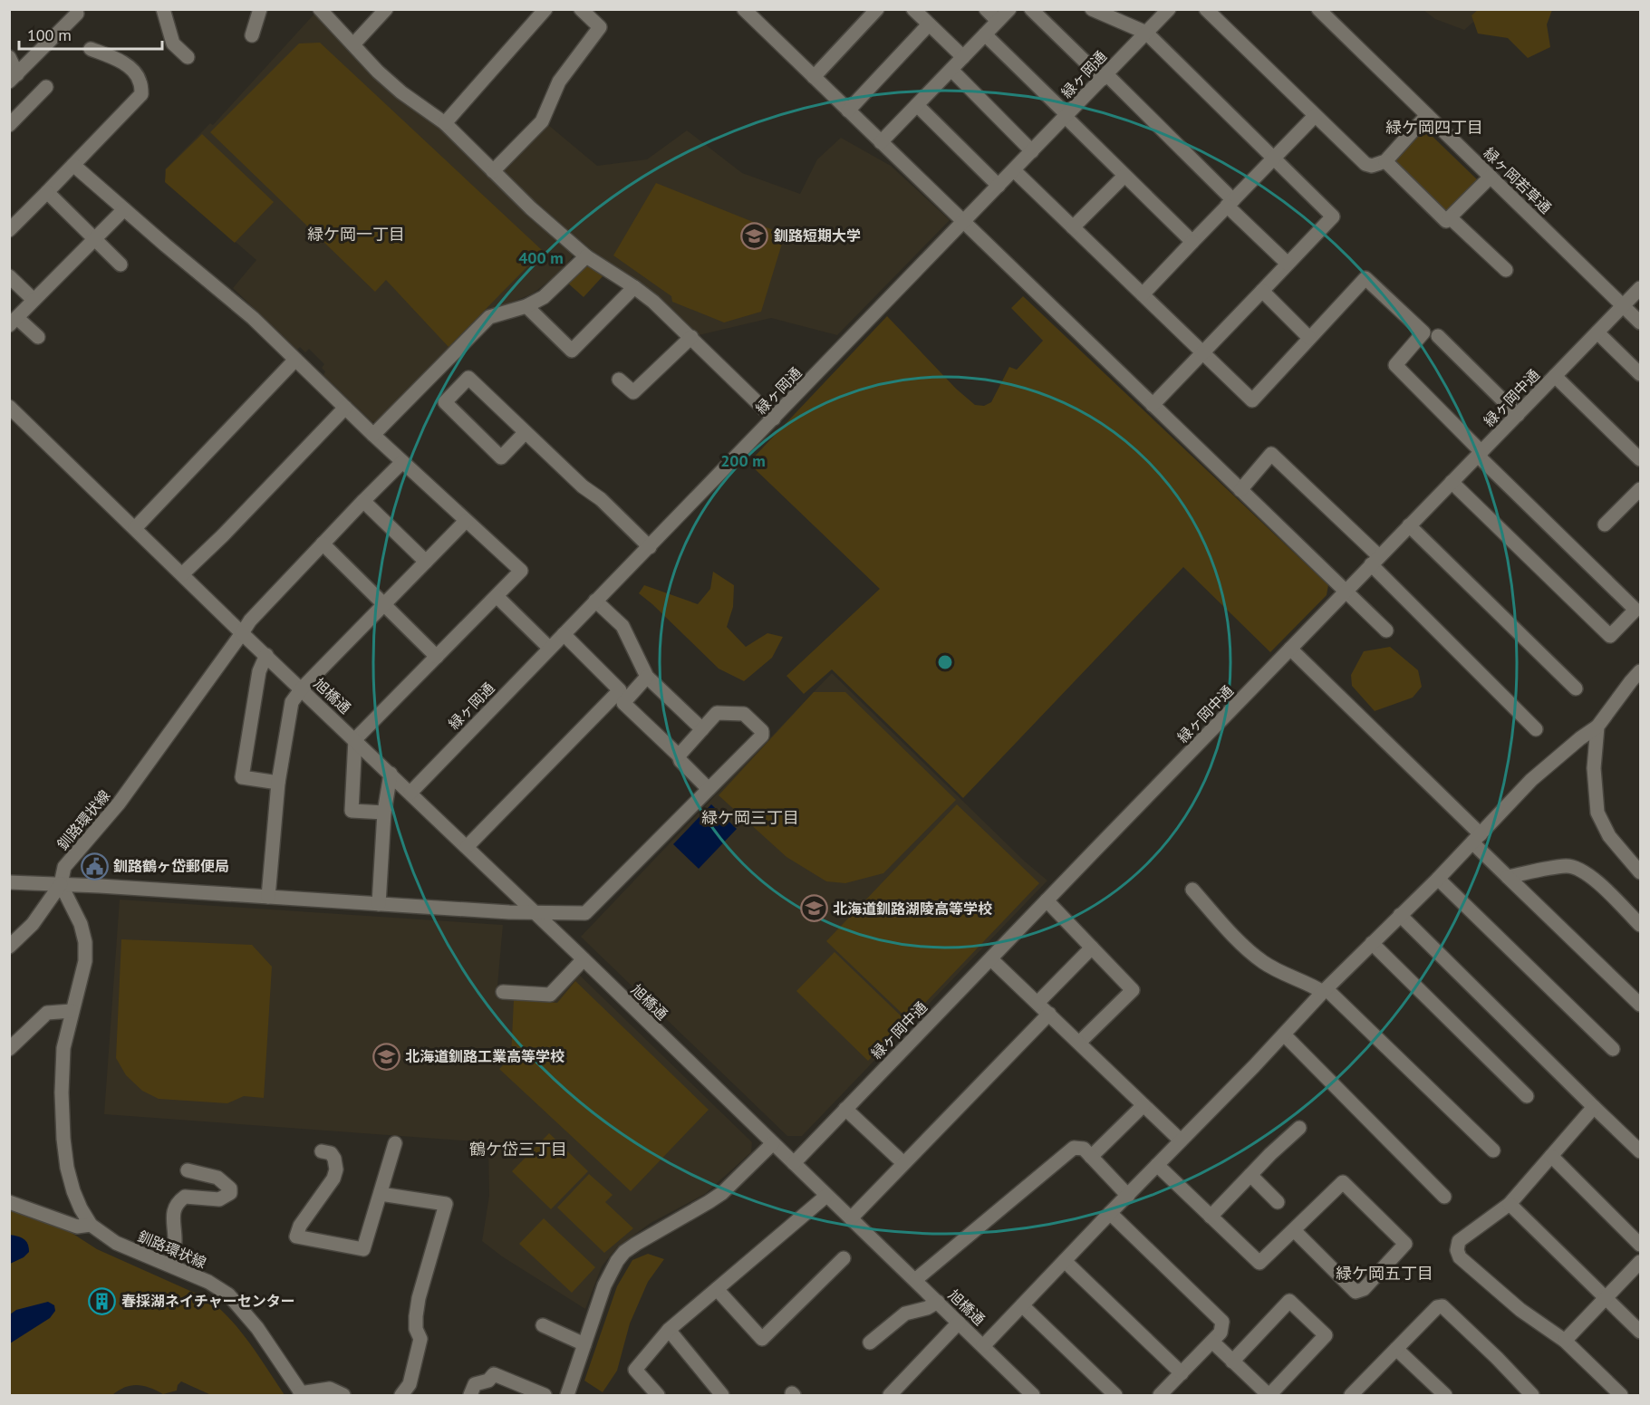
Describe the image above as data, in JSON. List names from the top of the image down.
{
  "streets": {
    "street": [
      "緑ヶ岡通",
      "緑ヶ岡若草通",
      "緑ヶ岡中通",
      "旭橋通",
      "釧路環状線"
    ]
  },
  "crossings": [
    ["緑ヶ岡通", "旭橋通"],
    ["緑ヶ岡若草通", "緑ヶ岡中通"],
    ["緑ヶ岡中通", "旭橋通"],
    ["旭橋通", "釧路環状線"]
  ],
  "districts": [
    "緑ケ岡四丁目",
    "緑ケ岡一丁目",
    "緑ケ岡三丁目",
    "鶴ケ岱三丁目",
    "緑ケ岡五丁目"
  ],
  "places": {
    "school or university": ["釧路短期大学", "北海道釧路湖陵高等学校", "北海道釧路工業高等学校"],
    "public building": ["釧路鶴ヶ岱郵便局"],
    "building": ["春採湖ネイチャーセンター"]
  },
  "scale_bar": "100 m",
  "rings": ["400 m", "200 m"]
}
